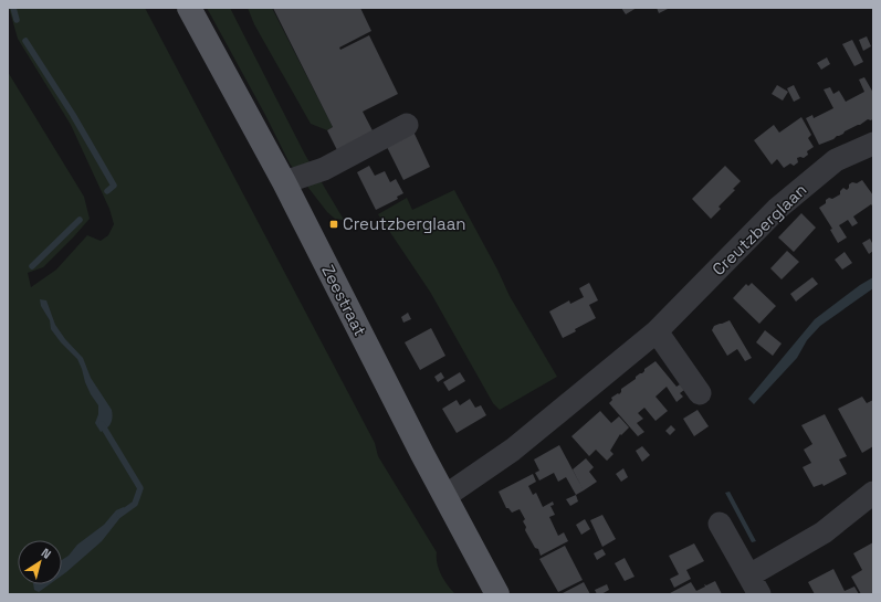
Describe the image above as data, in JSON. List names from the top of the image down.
{
  "streets": {
    "main road": ["Zeestraat"],
    "street": ["Creutzberglaan"]
  },
  "crossings": [
    ["Creutzberglaan", "Zeestraat"]
  ],
  "places": {
    "transit": ["Creutzberglaan"]
  },
  "north": "top right"
}
